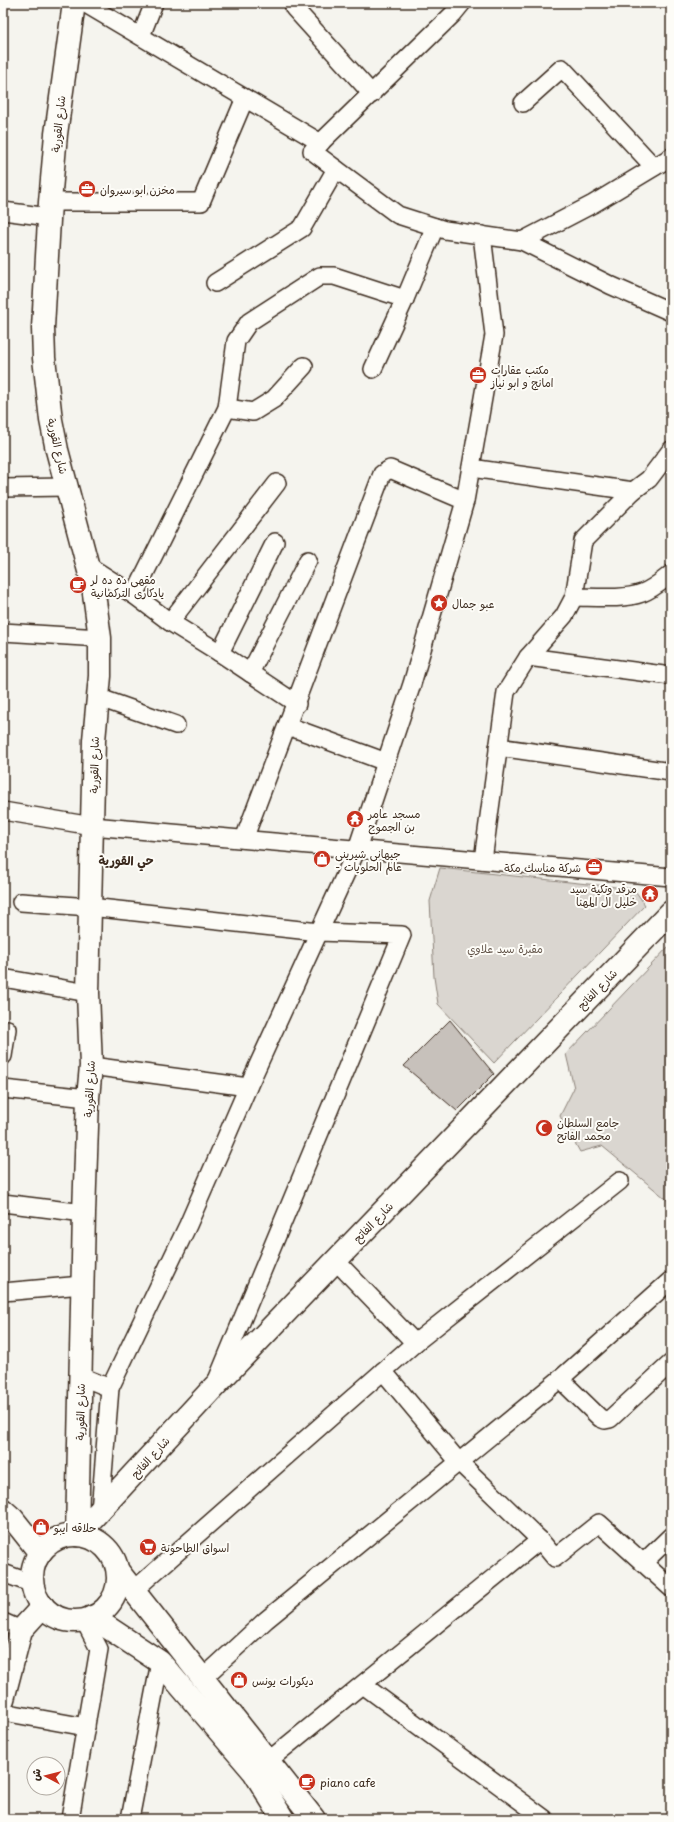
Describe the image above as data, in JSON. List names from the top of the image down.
{
  "streets": {
    "street": ["شارع القورية", "شارع الفاتح"]
  },
  "crossings": [
    ["شارع القورية", "شارع الفاتح"]
  ],
  "districts": ["حي القورية"],
  "parks": ["مقبرة سيد علاوي"],
  "places": {
    "office": ["مخزن ابو سيروان", "مكتب عقارات امانج و ابو نياز", "شركة مناسك مكة"],
    "cafe": ["مقهى ده ده لر يادكارى التركمانية", "piano cafe"],
    "place": ["عبو جمال"],
    "temple": ["مسجد عامر بن الجموح", "مرقد وتكية سيد خليل ال المهنا"],
    "shop": ["جیهانی شیرینی - عالم الحلويات", "حلاقه ايبو", "ديكورات يونس"],
    "mosque": ["جامع السلطان محمد الفاتح"],
    "supermarket": ["اسواق الطاحونة"]
  },
  "north": "left"
}
